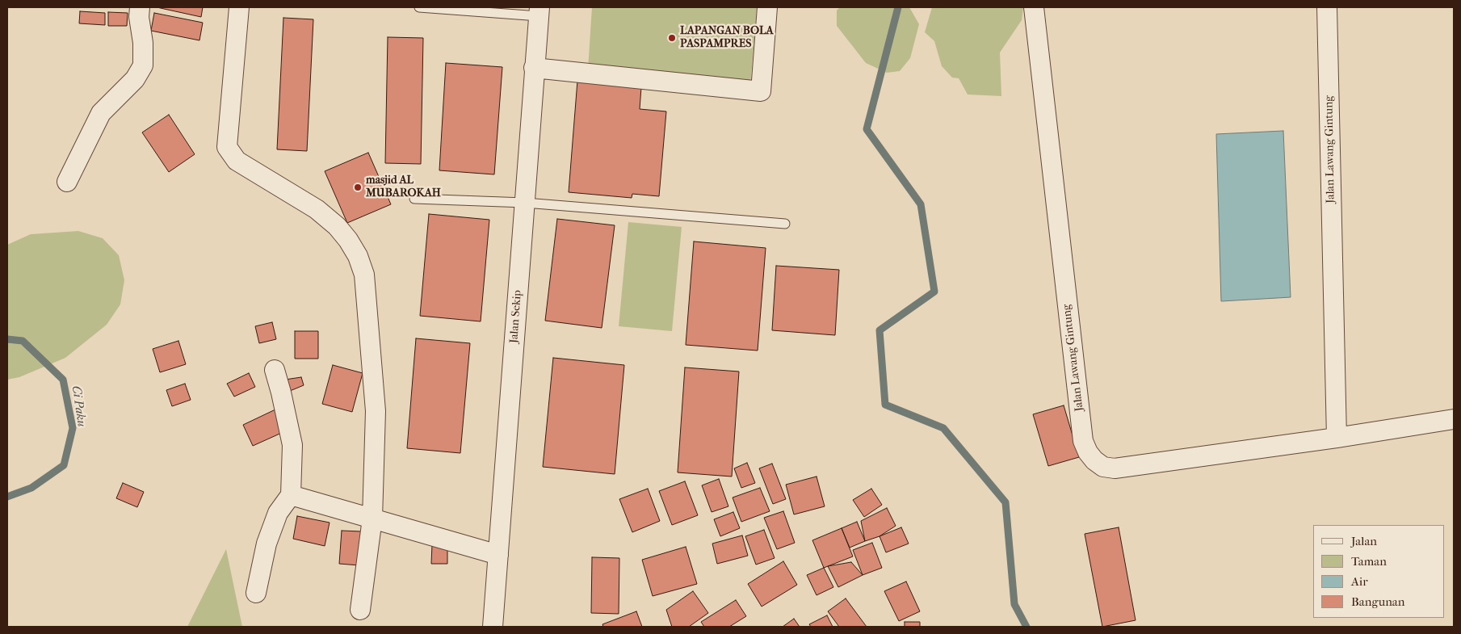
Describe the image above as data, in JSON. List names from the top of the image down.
{
  "streets": {
    "street": ["Jalan Lawang Gintung", "Jalan Sekip"]
  },
  "water": ["Ci Paku"],
  "places": ["LAPANGAN BOLA PASPAMPRES", "masjid AL MUBAROKAH"],
  "legend": [
    "Jalan",
    "Taman",
    "Air",
    "Bangunan"
  ]
}
